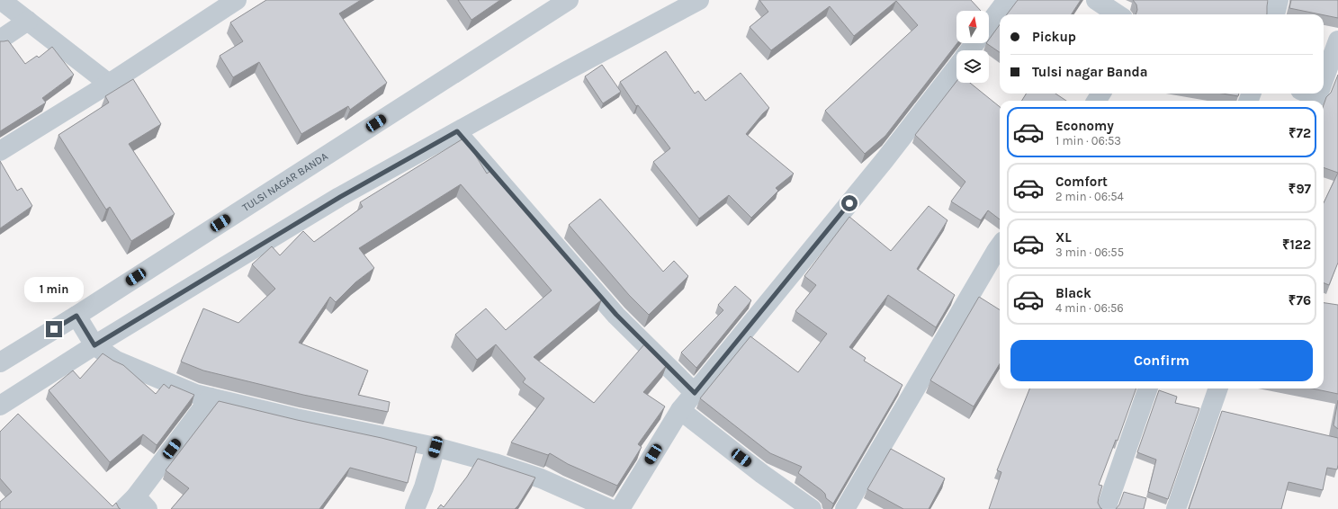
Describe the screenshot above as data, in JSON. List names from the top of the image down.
{
  "streets": {
    "street": ["TULSI NAGAR BANDA"]
  },
  "north": "top",
  "page": {
    "banner": ["Pickup", "Tulsi nagar Banda"],
    "list": [
      {
        "name": "Economy",
        "note": "1 min · 06:53",
        "value": "₹72"
      },
      {
        "name": "Comfort",
        "note": "2 min · 06:54",
        "value": "₹97"
      },
      {
        "name": "XL",
        "note": "3 min · 06:55",
        "value": "₹122"
      },
      {
        "name": "Black",
        "note": "4 min · 06:56",
        "value": "₹76"
      }
    ],
    "bubble": "1 min",
    "buttons": "Confirm"
  }
}
